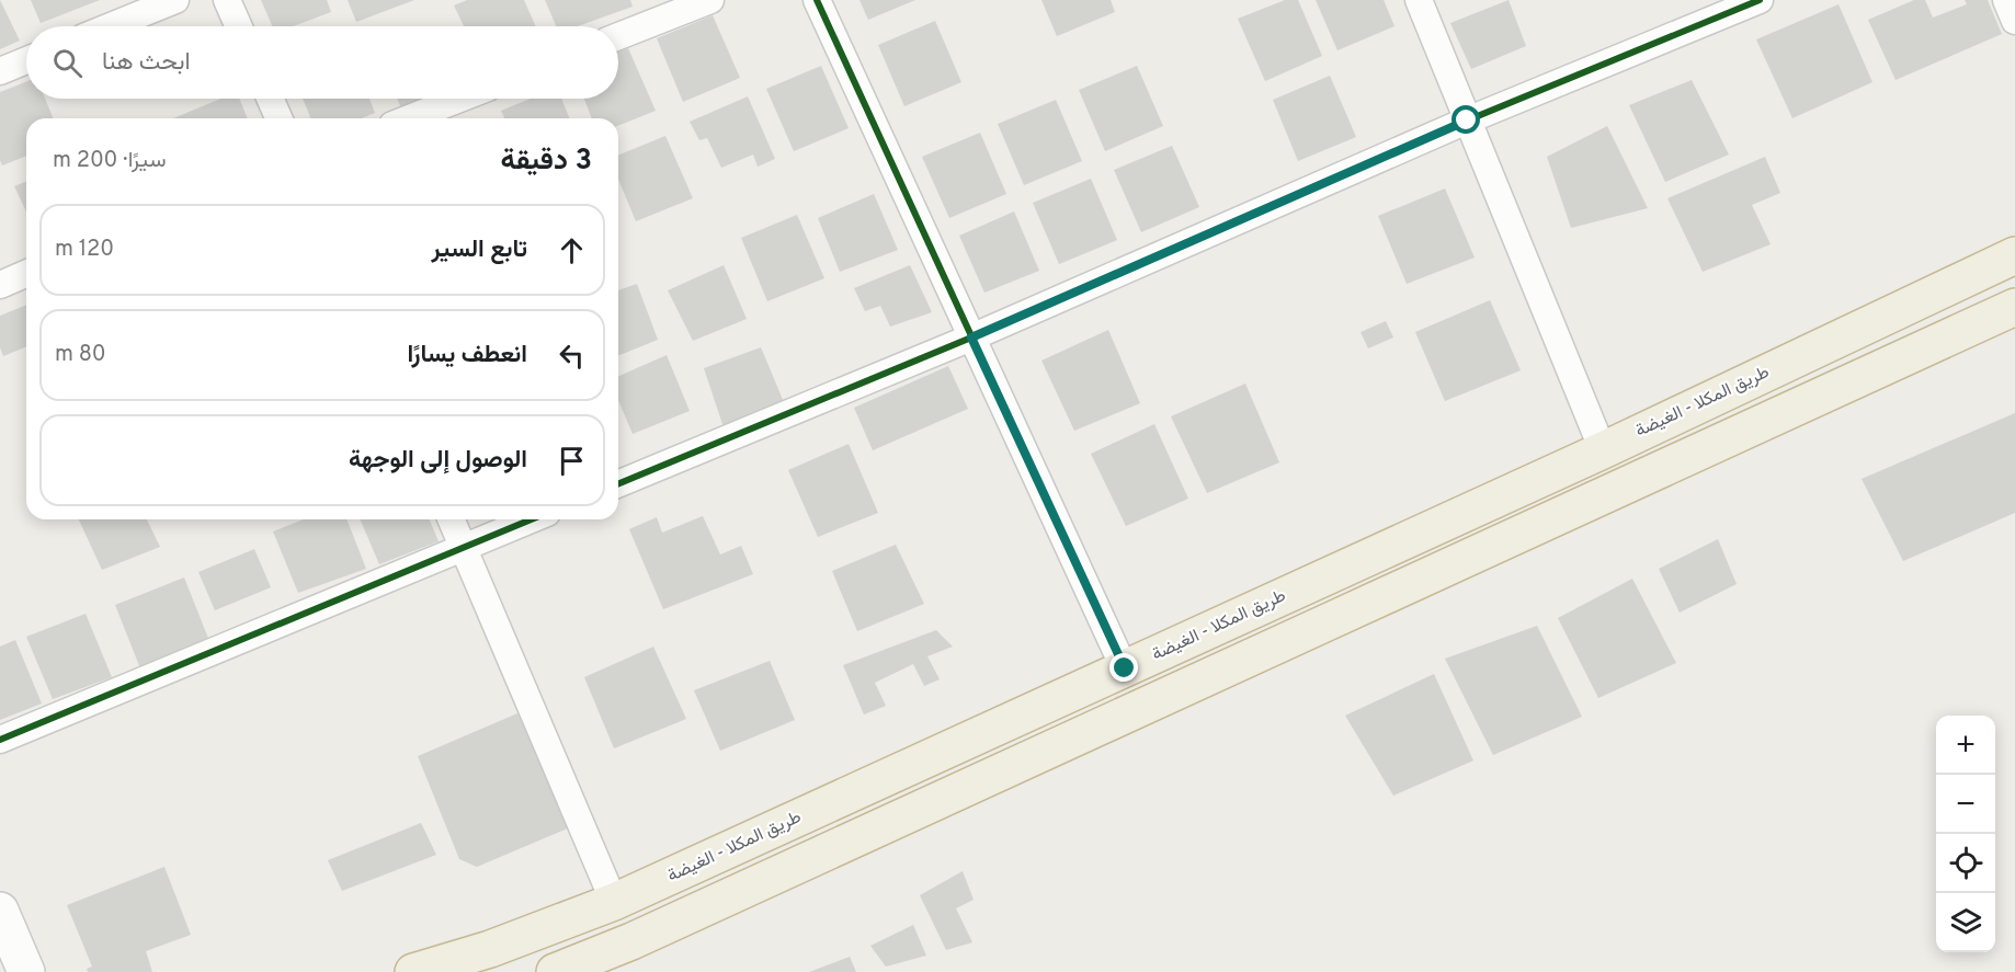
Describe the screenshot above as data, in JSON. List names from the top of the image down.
{
  "streets": {
    "highway": ["طريق المكلا - الغيضة"]
  },
  "page": {
    "search": "ابحث هنا",
    "heading": ["3 دقيقة", "سيرًا · 200 m"],
    "list": [
      ["تابع السير", "120 m"],
      ["انعطف يسارًا", "80 m"],
      "الوصول إلى الوجهة"
    ],
    "map_buttons": ["+", "−"]
  }
}
